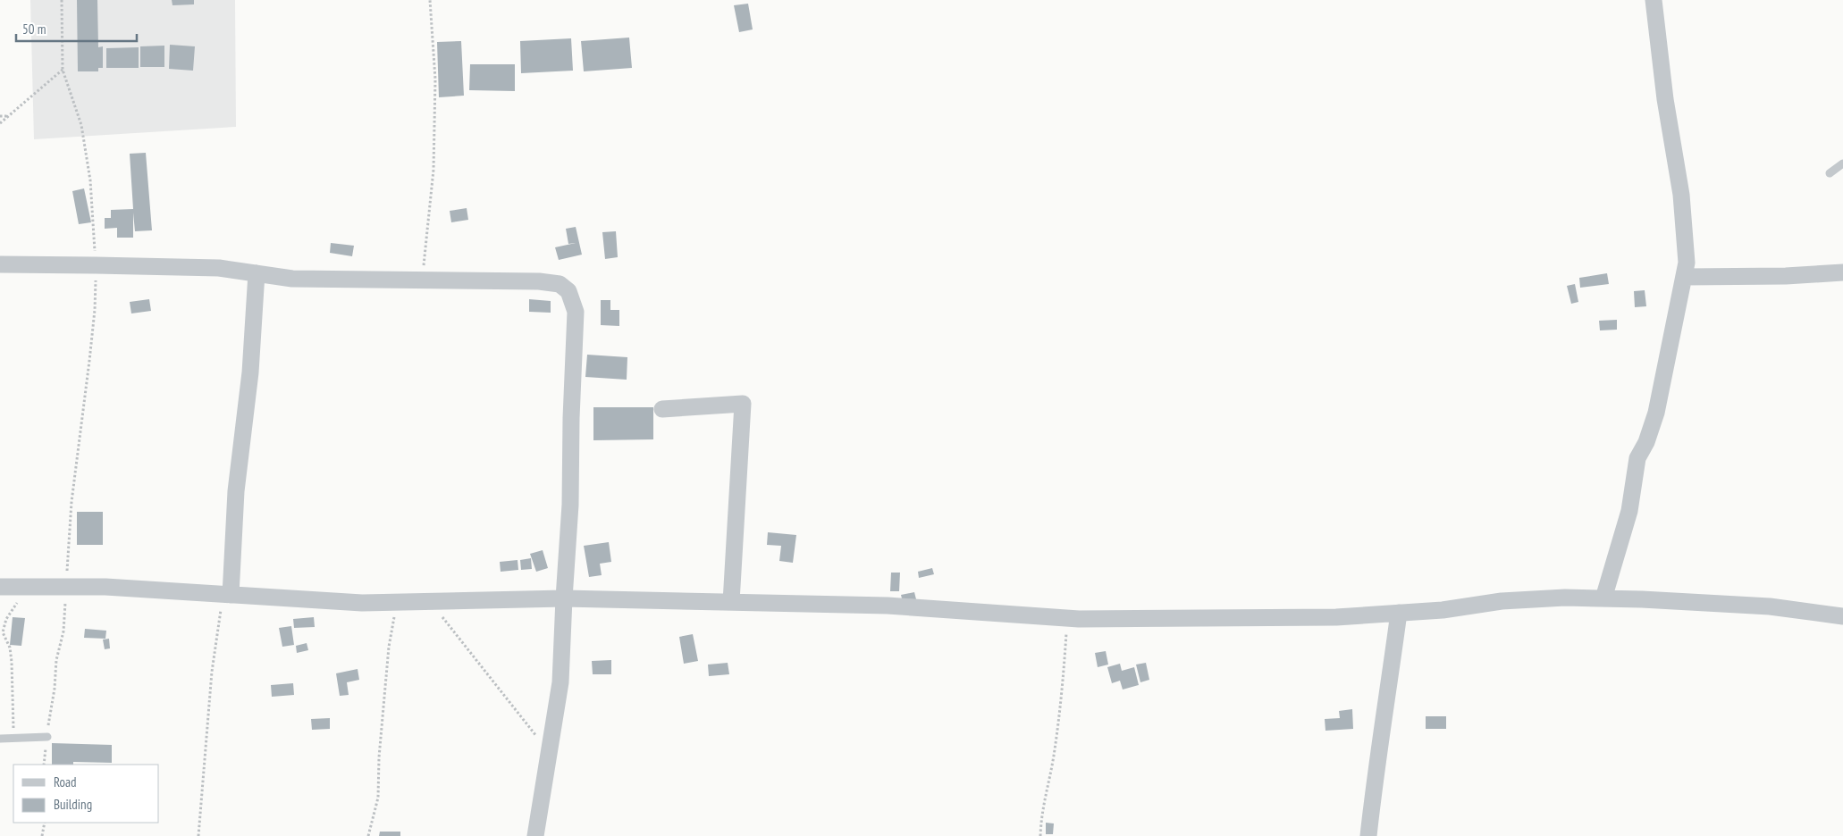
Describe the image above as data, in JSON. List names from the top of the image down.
{
  "legend": ["Road", "Building"],
  "scale_bar": "50 m"
}
